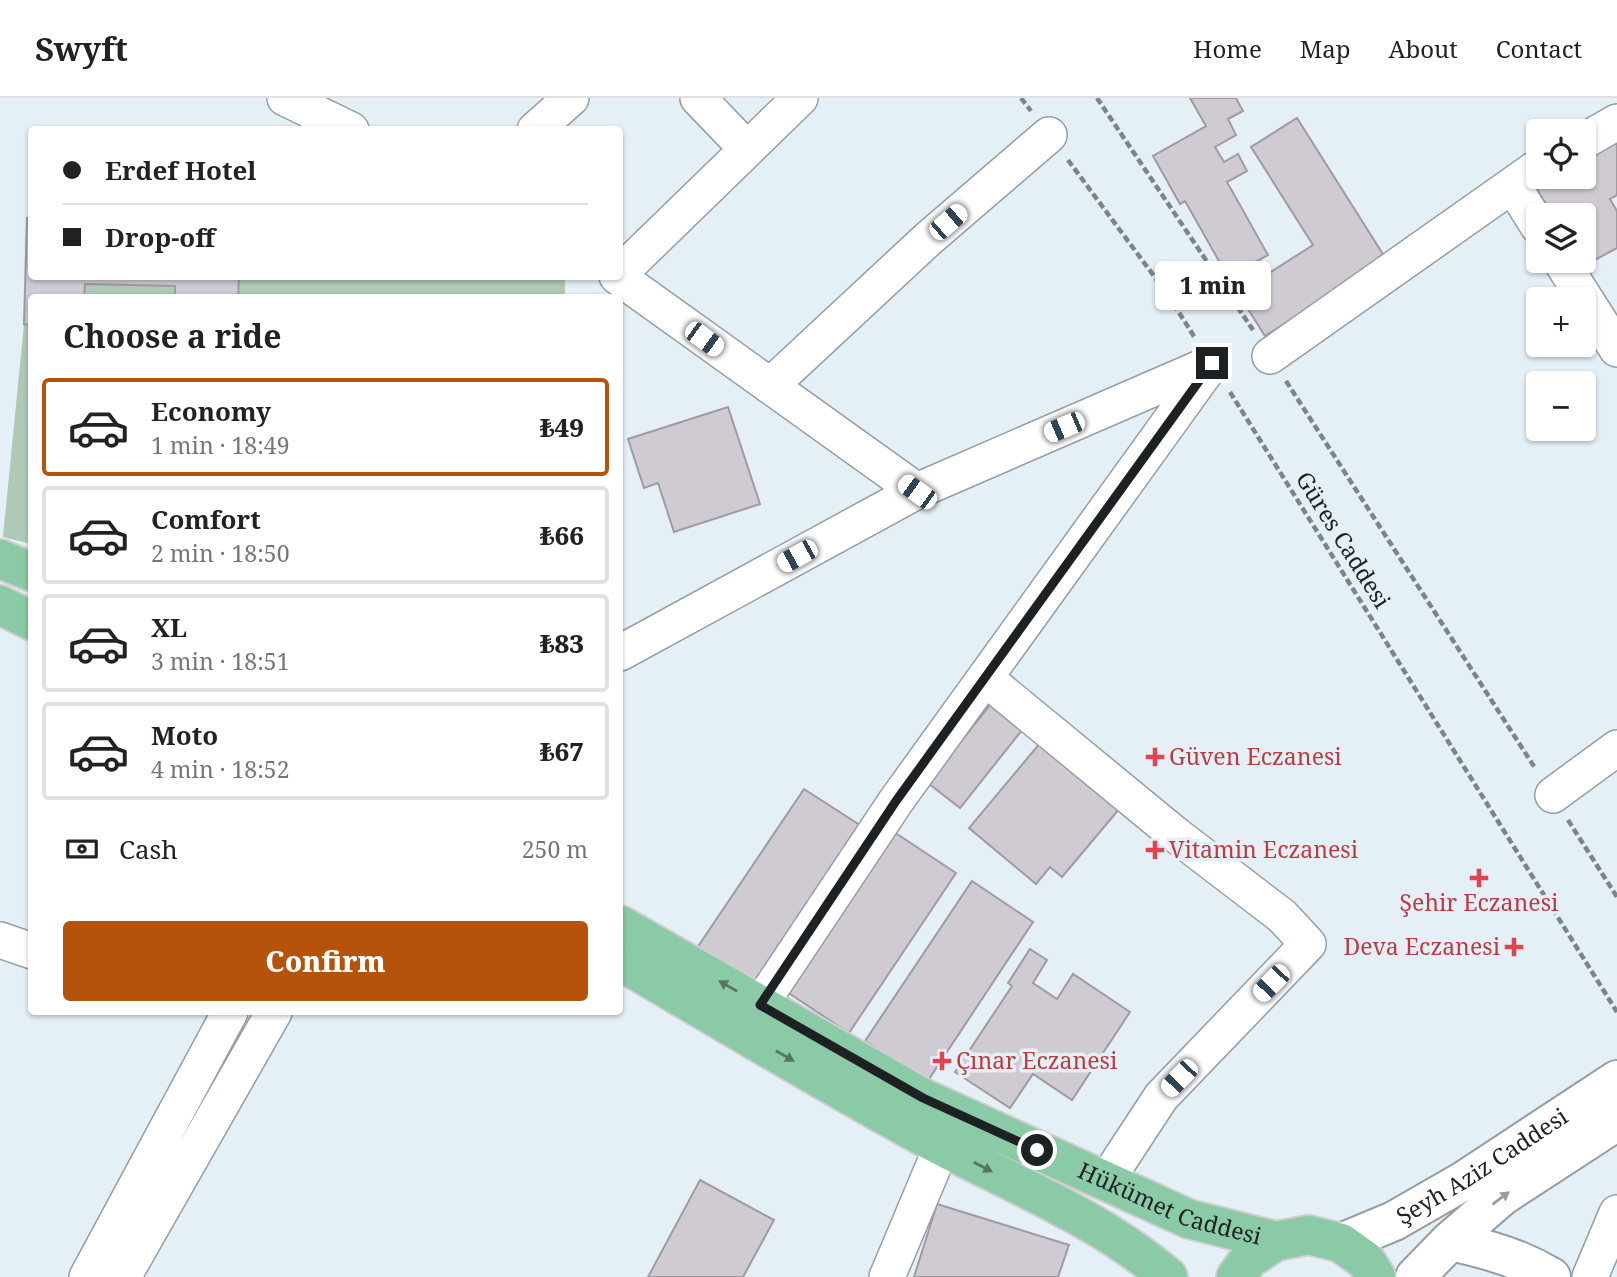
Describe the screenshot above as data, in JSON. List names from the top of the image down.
{
  "streets": {
    "main road": ["Şeyh Aziz Caddesi", "Hükümet Caddesi"],
    "path": ["Güres Caddesi"]
  },
  "places": {
    "health": [
      "Güven Eczanesi",
      "Vitamin Eczanesi",
      "Şehir Eczanesi",
      "Deva Eczanesi",
      "Çınar Eczanesi"
    ]
  },
  "page": {
    "header": "Swyft",
    "nav": [
      "Home",
      "Map",
      "About",
      "Contact"
    ],
    "map_buttons": ["+", "−"],
    "banner": ["Erdef Hotel", "Drop-off"],
    "bubble": "1 min",
    "heading": "Choose a ride",
    "list": [
      {
        "name": "Economy",
        "note": "1 min · 18:49",
        "value": "₺49"
      },
      {
        "name": "Comfort",
        "note": "2 min · 18:50",
        "value": "₺66"
      },
      {
        "name": "XL",
        "note": "3 min · 18:51",
        "value": "₺83"
      },
      {
        "name": "Moto",
        "note": "4 min · 18:52",
        "value": "₺67"
      }
    ],
    "pay": ["Cash", "250 m"],
    "buttons": "Confirm"
  }
}
